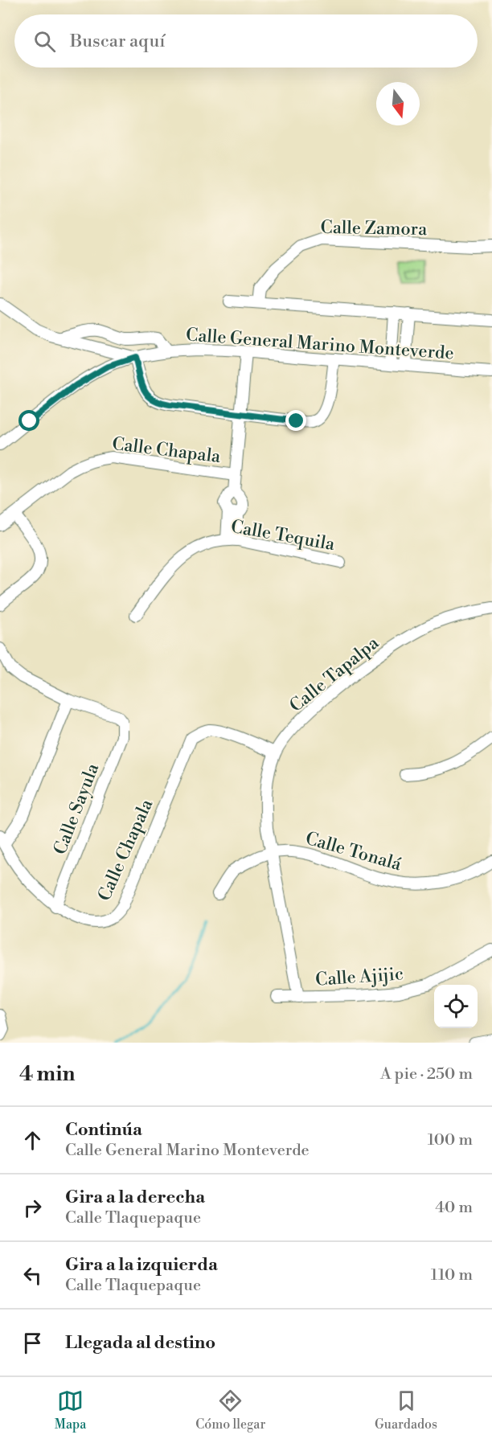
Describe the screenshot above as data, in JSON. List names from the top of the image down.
{
  "streets": {
    "street": [
      "Calle Zamora",
      "Calle General Marino Monteverde",
      "Calle Chapala",
      "Calle Tequila",
      "Calle Tapalpa",
      "Calle Sayula",
      "Calle Tonalá",
      "Calle Ajijic"
    ]
  },
  "crossings": [
    ["Calle Chapala", "Calle Tapalpa"],
    ["Calle Chapala", "Calle Sayula"],
    ["Calle Tapalpa", "Calle Tonalá"],
    ["Calle Tapalpa", "Calle Ajijic"]
  ],
  "north": "bottom",
  "page": {
    "search": "Buscar aquí",
    "heading": ["4 min", "A pie · 250 m"],
    "list": [
      ["Continúa", "Calle General Marino Monteverde", "100 m"],
      ["Gira a la derecha", "Calle Tlaquepaque", "40 m"],
      ["Gira a la izquierda", "Calle Tlaquepaque", "110 m"],
      "Llegada al destino"
    ],
    "nav": ["Mapa", "Cómo llegar", "Guardados"]
  }
}
